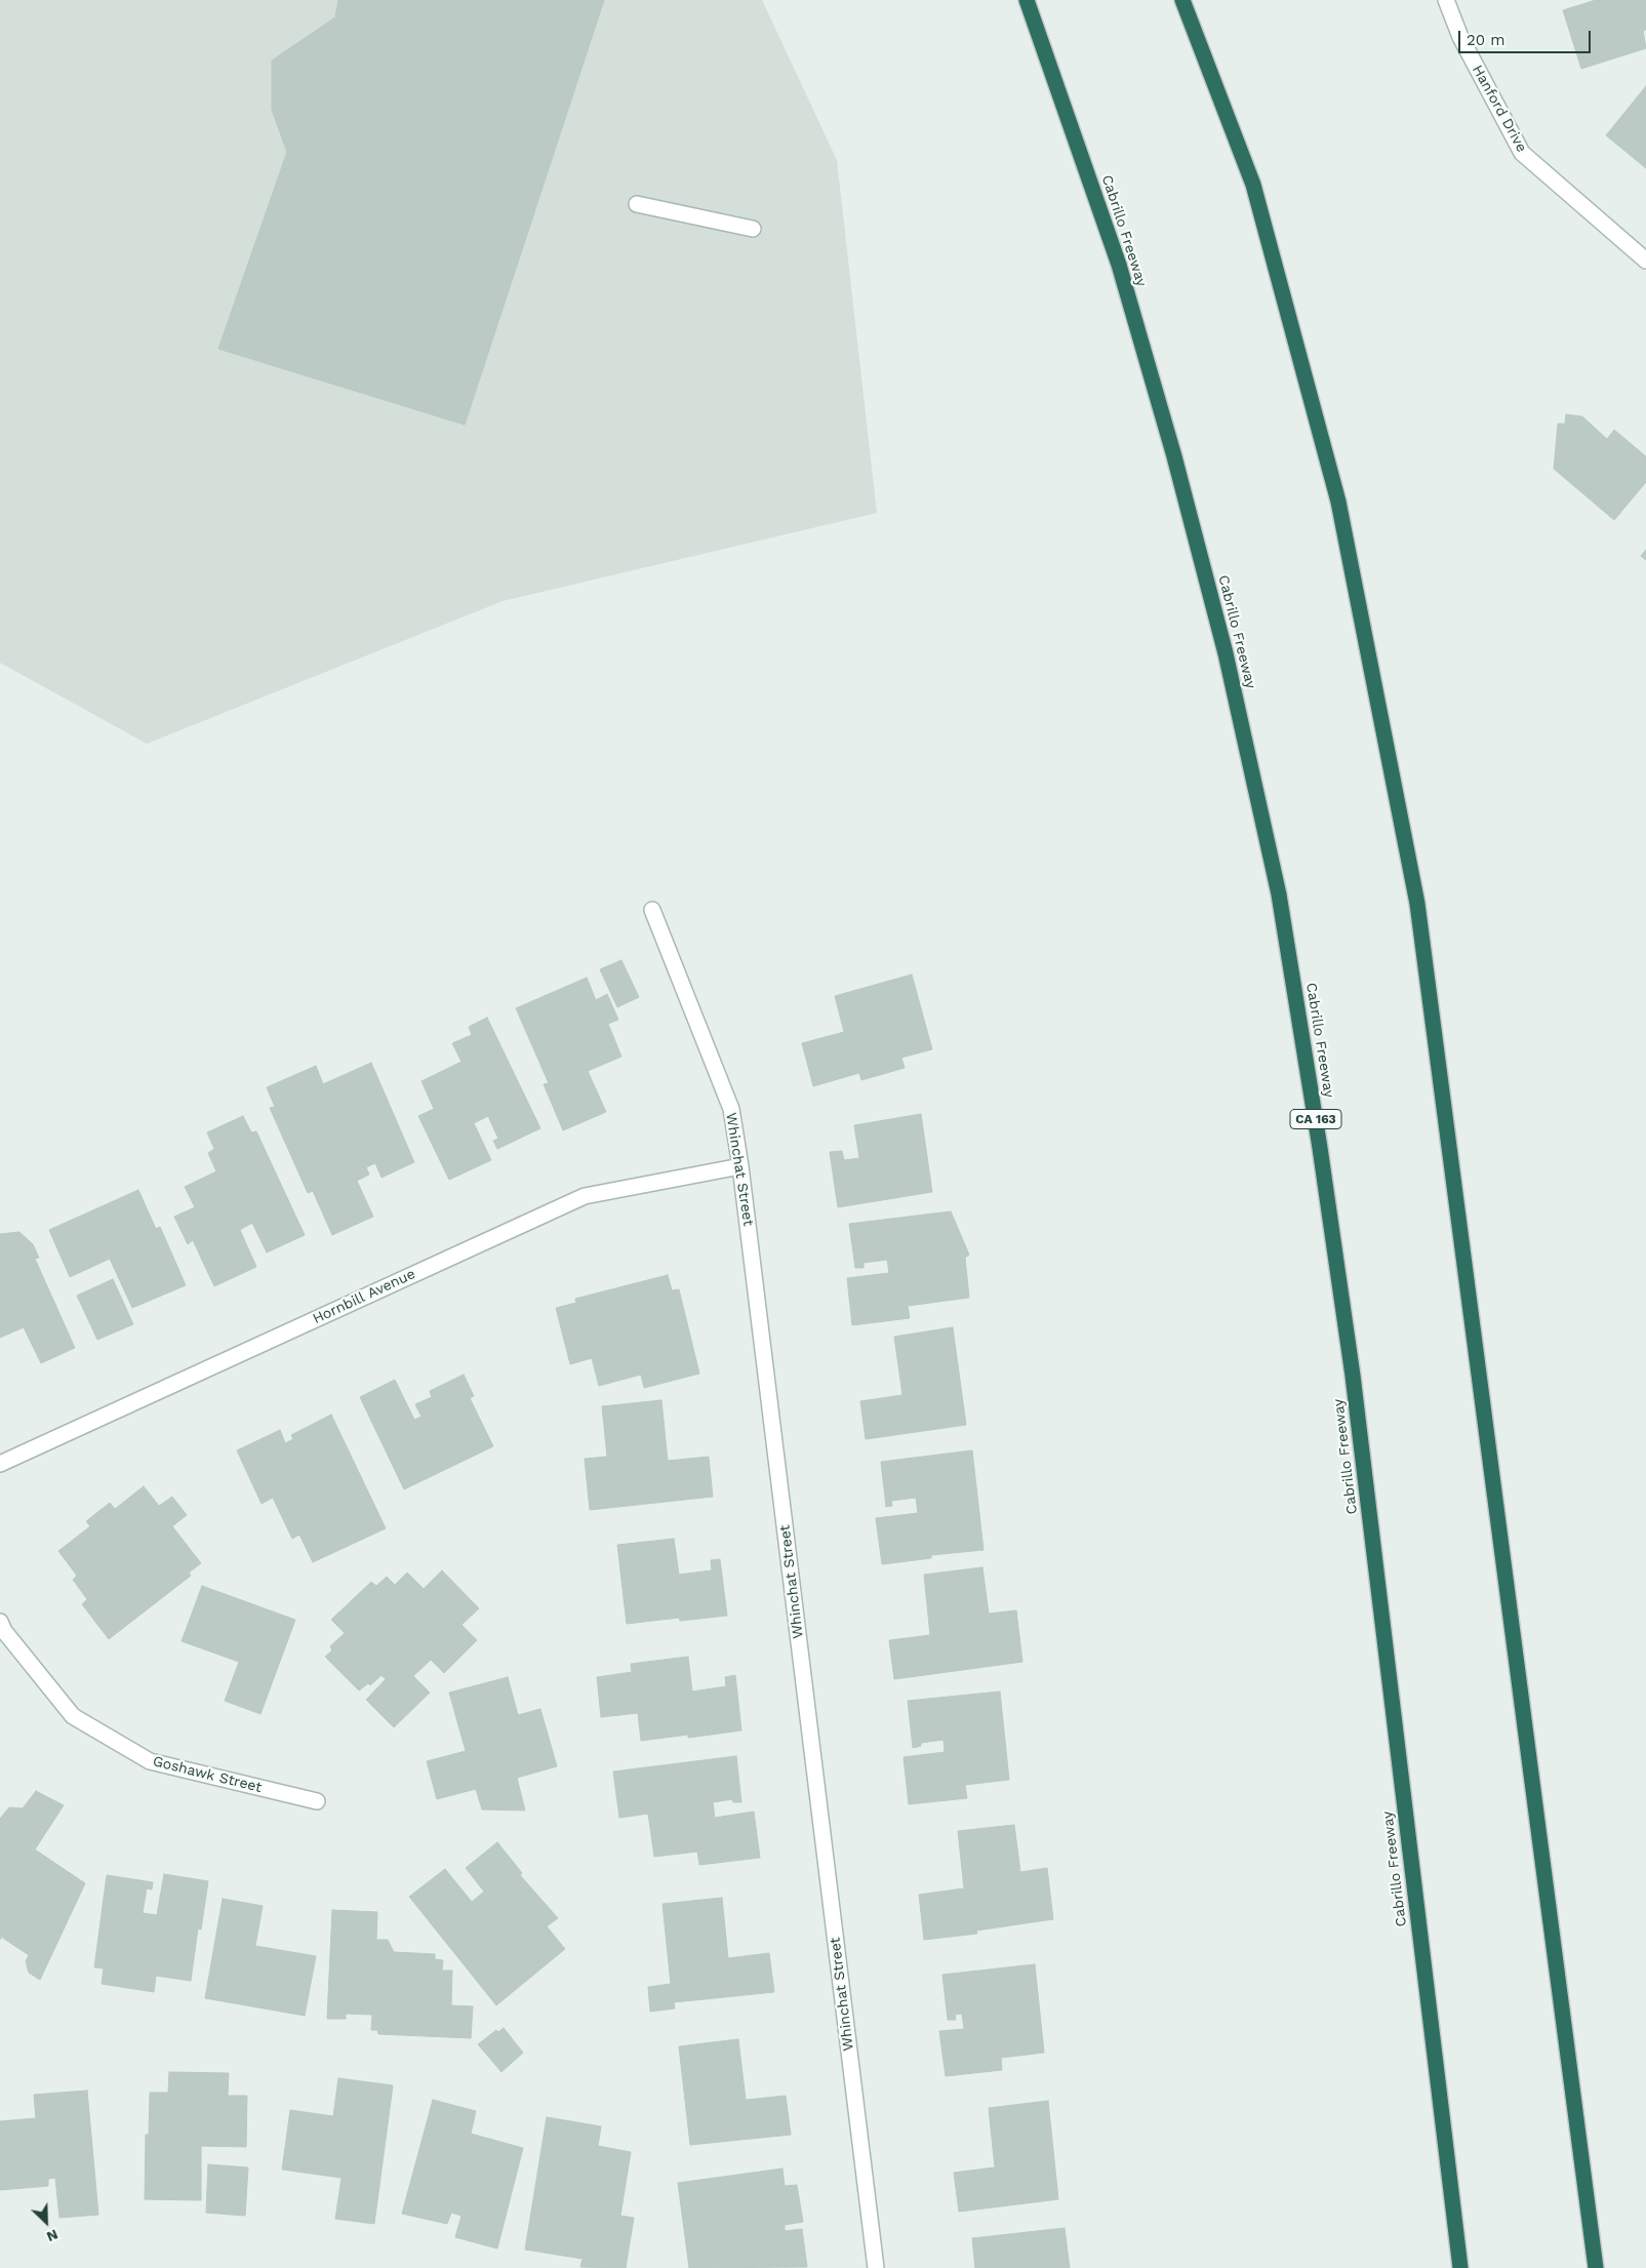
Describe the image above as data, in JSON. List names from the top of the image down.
{
  "streets": {
    "highway": ["Cabrillo Freeway", "CA 163"],
    "street": [
      "Hanford Drive",
      "Whinchat Street",
      "Hornbill Avenue",
      "Goshawk Street"
    ]
  },
  "crossings": [
    ["Whinchat Street", "Hornbill Avenue"]
  ],
  "scale_bar": "20 m",
  "north": "bottom right"
}
